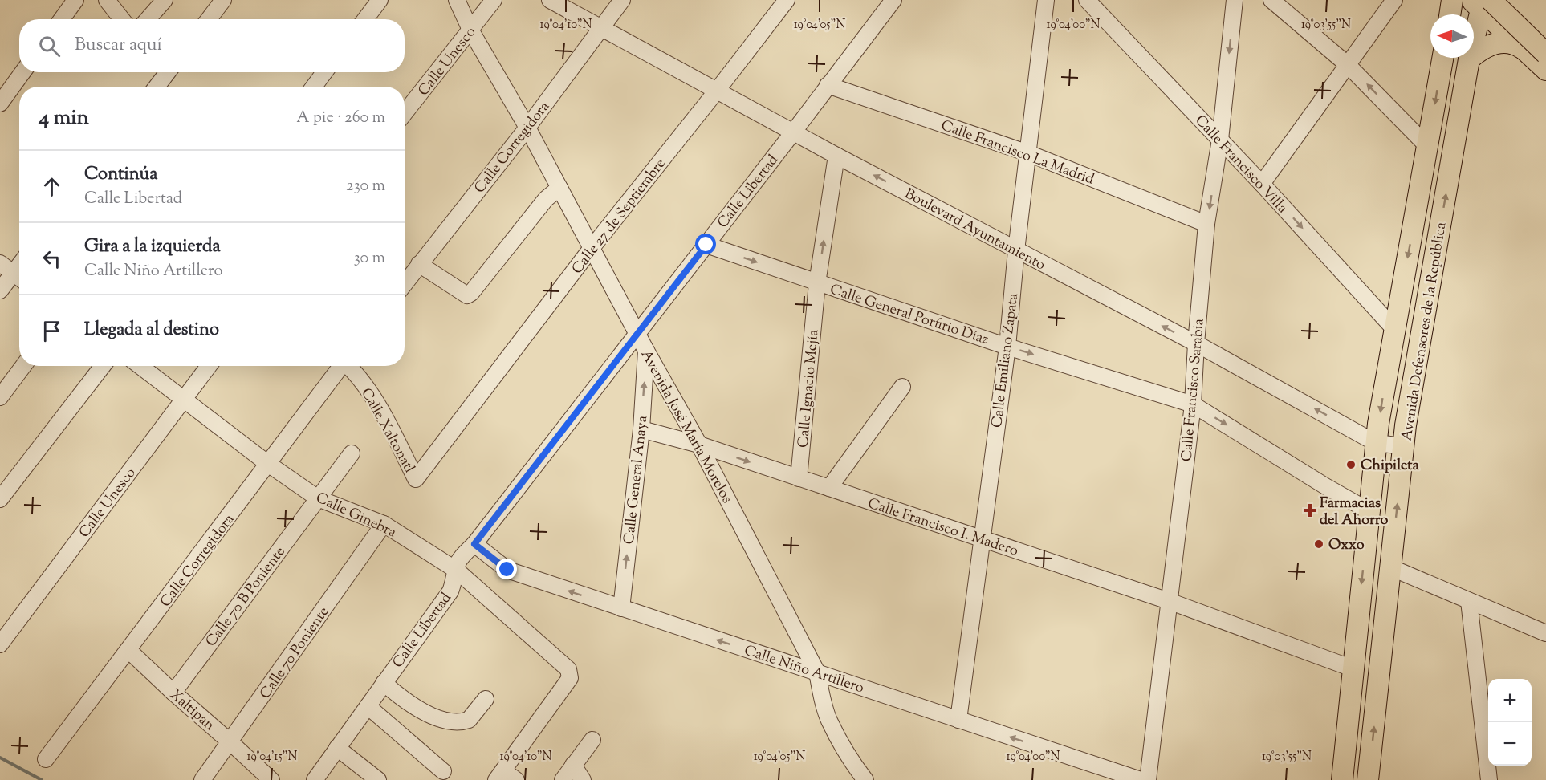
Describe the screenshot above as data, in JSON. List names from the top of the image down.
{
  "streets": {
    "main road": ["Avenida Defensores de la República"],
    "street": [
      "Calle Unesco",
      "Calle Corregidora",
      "Calle Francisco La Madrid",
      "Calle Francisco Villa",
      "Calle Libertad",
      "Calle 27 de Septiembre",
      "Boulevard Ayuntamiento",
      "Calle General Porfirio Díaz",
      "Calle Emiliano Zapata",
      "Calle Ignacio Mejía",
      "Calle Francisco Sarabia",
      "Avenida José María Morelos",
      "Calle Xaltonatl",
      "Calle General Anaya",
      "Calle Ginebra",
      "Calle Francisco I. Madero",
      "Calle 70 B Poniente",
      "Calle 70 Poniente",
      "Calle Niño Artillero",
      "Xaltipan"
    ]
  },
  "crossings": [
    ["Calle Unesco", "Avenida José María Morelos"],
    ["Calle Unesco", "Calle Ginebra"],
    ["Calle Corregidora", "Boulevard Ayuntamiento"],
    ["Calle Corregidora", "Avenida José María Morelos"],
    ["Calle Corregidora", "Calle Ginebra"],
    ["Calle Corregidora", "Xaltipan"],
    ["Calle Francisco La Madrid", "Calle Libertad"],
    ["Calle Francisco La Madrid", "Calle Emiliano Zapata"],
    ["Calle Francisco La Madrid", "Calle Francisco Sarabia"],
    ["Calle Francisco Villa", "Avenida Defensores de la República"],
    ["Calle Francisco Villa", "Calle Francisco Sarabia"],
    ["Calle Libertad", "Boulevard Ayuntamiento"],
    ["Calle Libertad", "Calle General Porfirio Díaz"],
    ["Calle Libertad", "Avenida José María Morelos"],
    ["Calle Libertad", "Calle Ginebra"],
    ["Calle Libertad", "Calle Niño Artillero"],
    ["Calle 27 de Septiembre", "Boulevard Ayuntamiento"],
    ["Calle 27 de Septiembre", "Avenida José María Morelos"],
    ["Calle 27 de Septiembre", "Calle Xaltonatl"],
    ["Boulevard Ayuntamiento", "Avenida Defensores de la República"],
    ["Boulevard Ayuntamiento", "Calle Emiliano Zapata"],
    ["Boulevard Ayuntamiento", "Calle Ignacio Mejía"],
    ["Boulevard Ayuntamiento", "Calle Francisco Sarabia"],
    ["Calle General Porfirio Díaz", "Avenida Defensores de la República"],
    ["Calle General Porfirio Díaz", "Calle Emiliano Zapata"],
    ["Calle General Porfirio Díaz", "Calle Ignacio Mejía"],
    ["Calle General Porfirio Díaz", "Calle Francisco Sarabia"],
    ["Avenida Defensores de la República", "Calle Francisco I. Madero"],
    ["Calle Emiliano Zapata", "Calle Francisco I. Madero"],
    ["Calle Emiliano Zapata", "Calle Niño Artillero"],
    ["Calle Ignacio Mejía", "Calle Francisco I. Madero"],
    ["Calle Francisco Sarabia", "Calle Francisco I. Madero"],
    ["Avenida José María Morelos", "Calle General Anaya"],
    ["Avenida José María Morelos", "Calle Francisco I. Madero"],
    ["Avenida José María Morelos", "Calle Niño Artillero"],
    ["Calle General Anaya", "Calle Francisco I. Madero"],
    ["Calle General Anaya", "Calle Niño Artillero"],
    ["Calle Ginebra", "Calle 70 B Poniente"],
    ["Calle Ginebra", "Calle 70 Poniente"],
    ["Calle 70 B Poniente", "Xaltipan"],
    ["Calle 70 Poniente", "Xaltipan"]
  ],
  "one_way": [
    "Calle Francisco Villa",
    "Boulevard Ayuntamiento",
    "Calle General Porfirio Díaz",
    "Calle Ignacio Mejía",
    "Calle General Anaya",
    "Calle Niño Artillero"
  ],
  "places": {
    "other": ["Chipileta", "Oxxo"],
    "health": ["Farmacias del Ahorro"]
  },
  "north": "left",
  "page": {
    "search": "Buscar aquí",
    "heading": ["4 min", "A pie · 260 m"],
    "list": [
      ["Continúa", "Calle Libertad", "230 m"],
      ["Gira a la izquierda", "Calle Niño Artillero", "30 m"],
      "Llegada al destino"
    ],
    "map_buttons": ["+", "−"]
  },
  "coordinates": [
    "19°04'10\"N",
    "19°04'05\"N",
    "19°04'00\"N",
    "19°03'55\"N",
    "19°04'15\"N"
  ]
}
